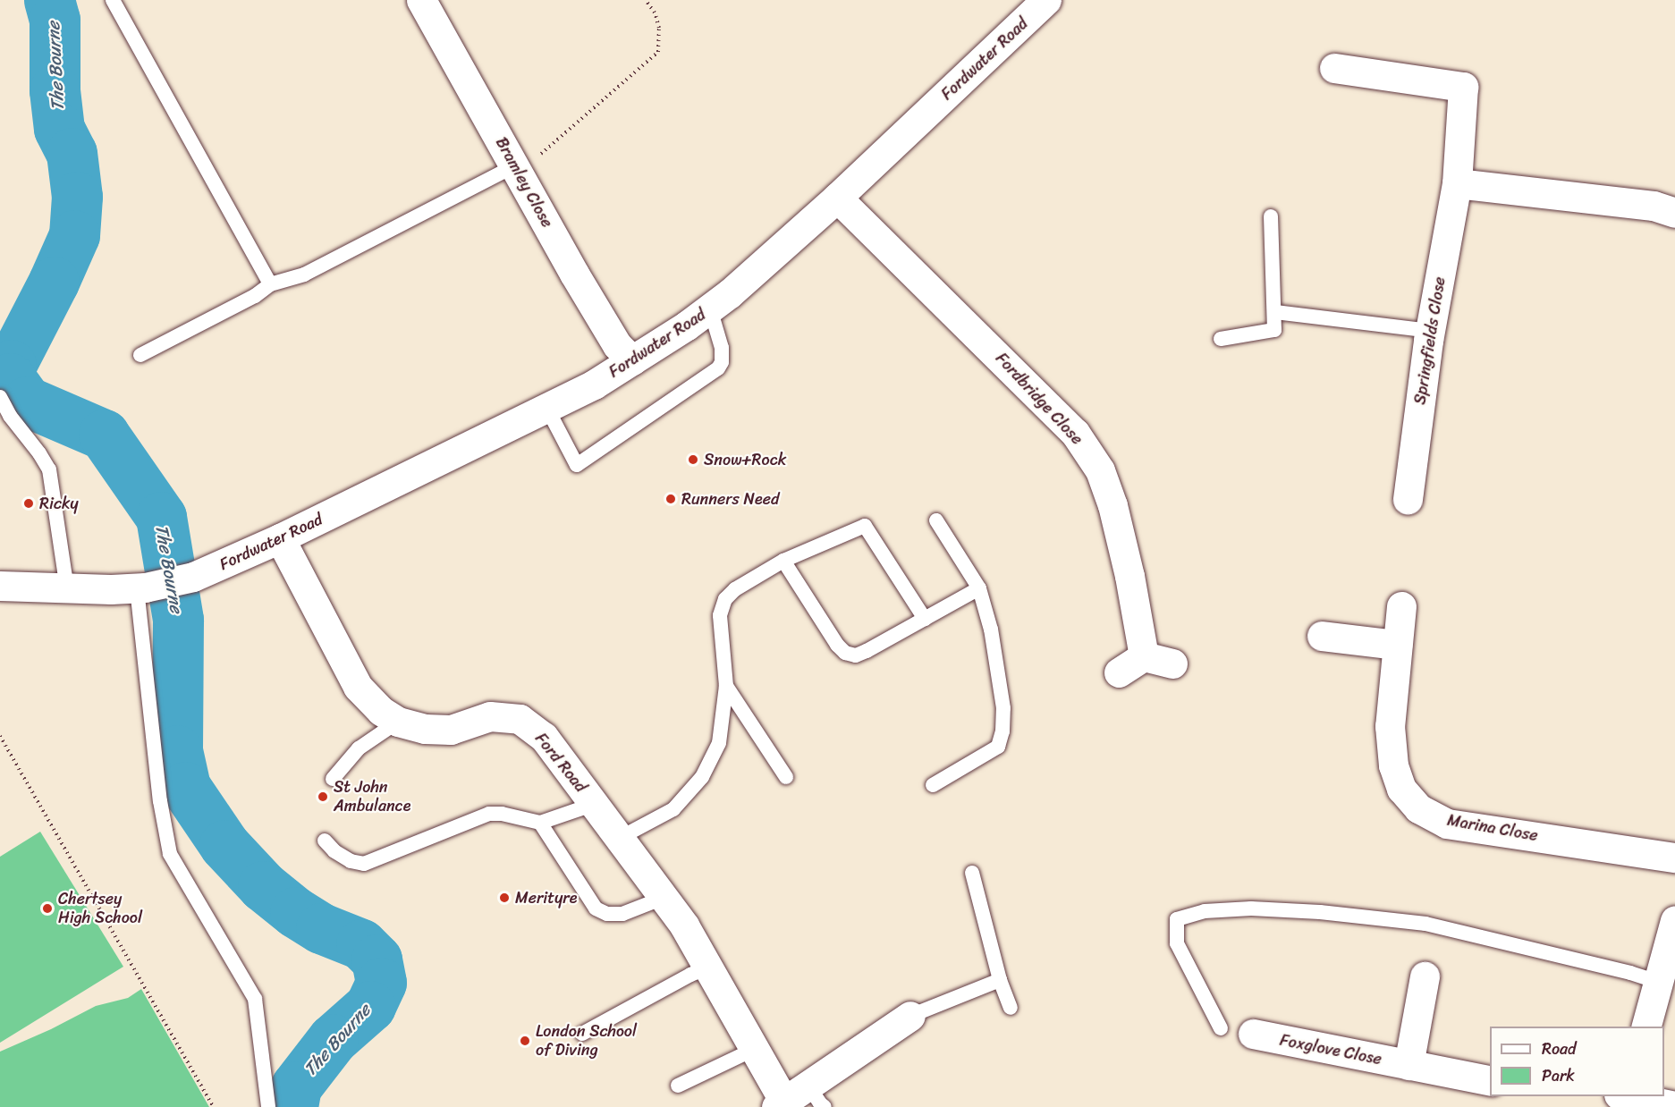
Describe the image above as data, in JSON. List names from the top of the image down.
{
  "streets": {
    "street": [
      "Fordwater Road",
      "Bramley Close",
      "Springfields Close",
      "Fordbridge Close",
      "Ford Road",
      "Marina Close",
      "Foxglove Close"
    ]
  },
  "crossings": [
    ["Fordwater Road", "Bramley Close"],
    ["Fordwater Road", "Fordbridge Close"],
    ["Fordwater Road", "Ford Road"]
  ],
  "water": ["The Bourne"],
  "places": [
    "Snow+Rock",
    "Runners Need",
    "Ricky",
    "St John Ambulance",
    "Merityre",
    "Chertsey High School",
    "London School of Diving"
  ],
  "legend": ["Road", "Park"]
}
